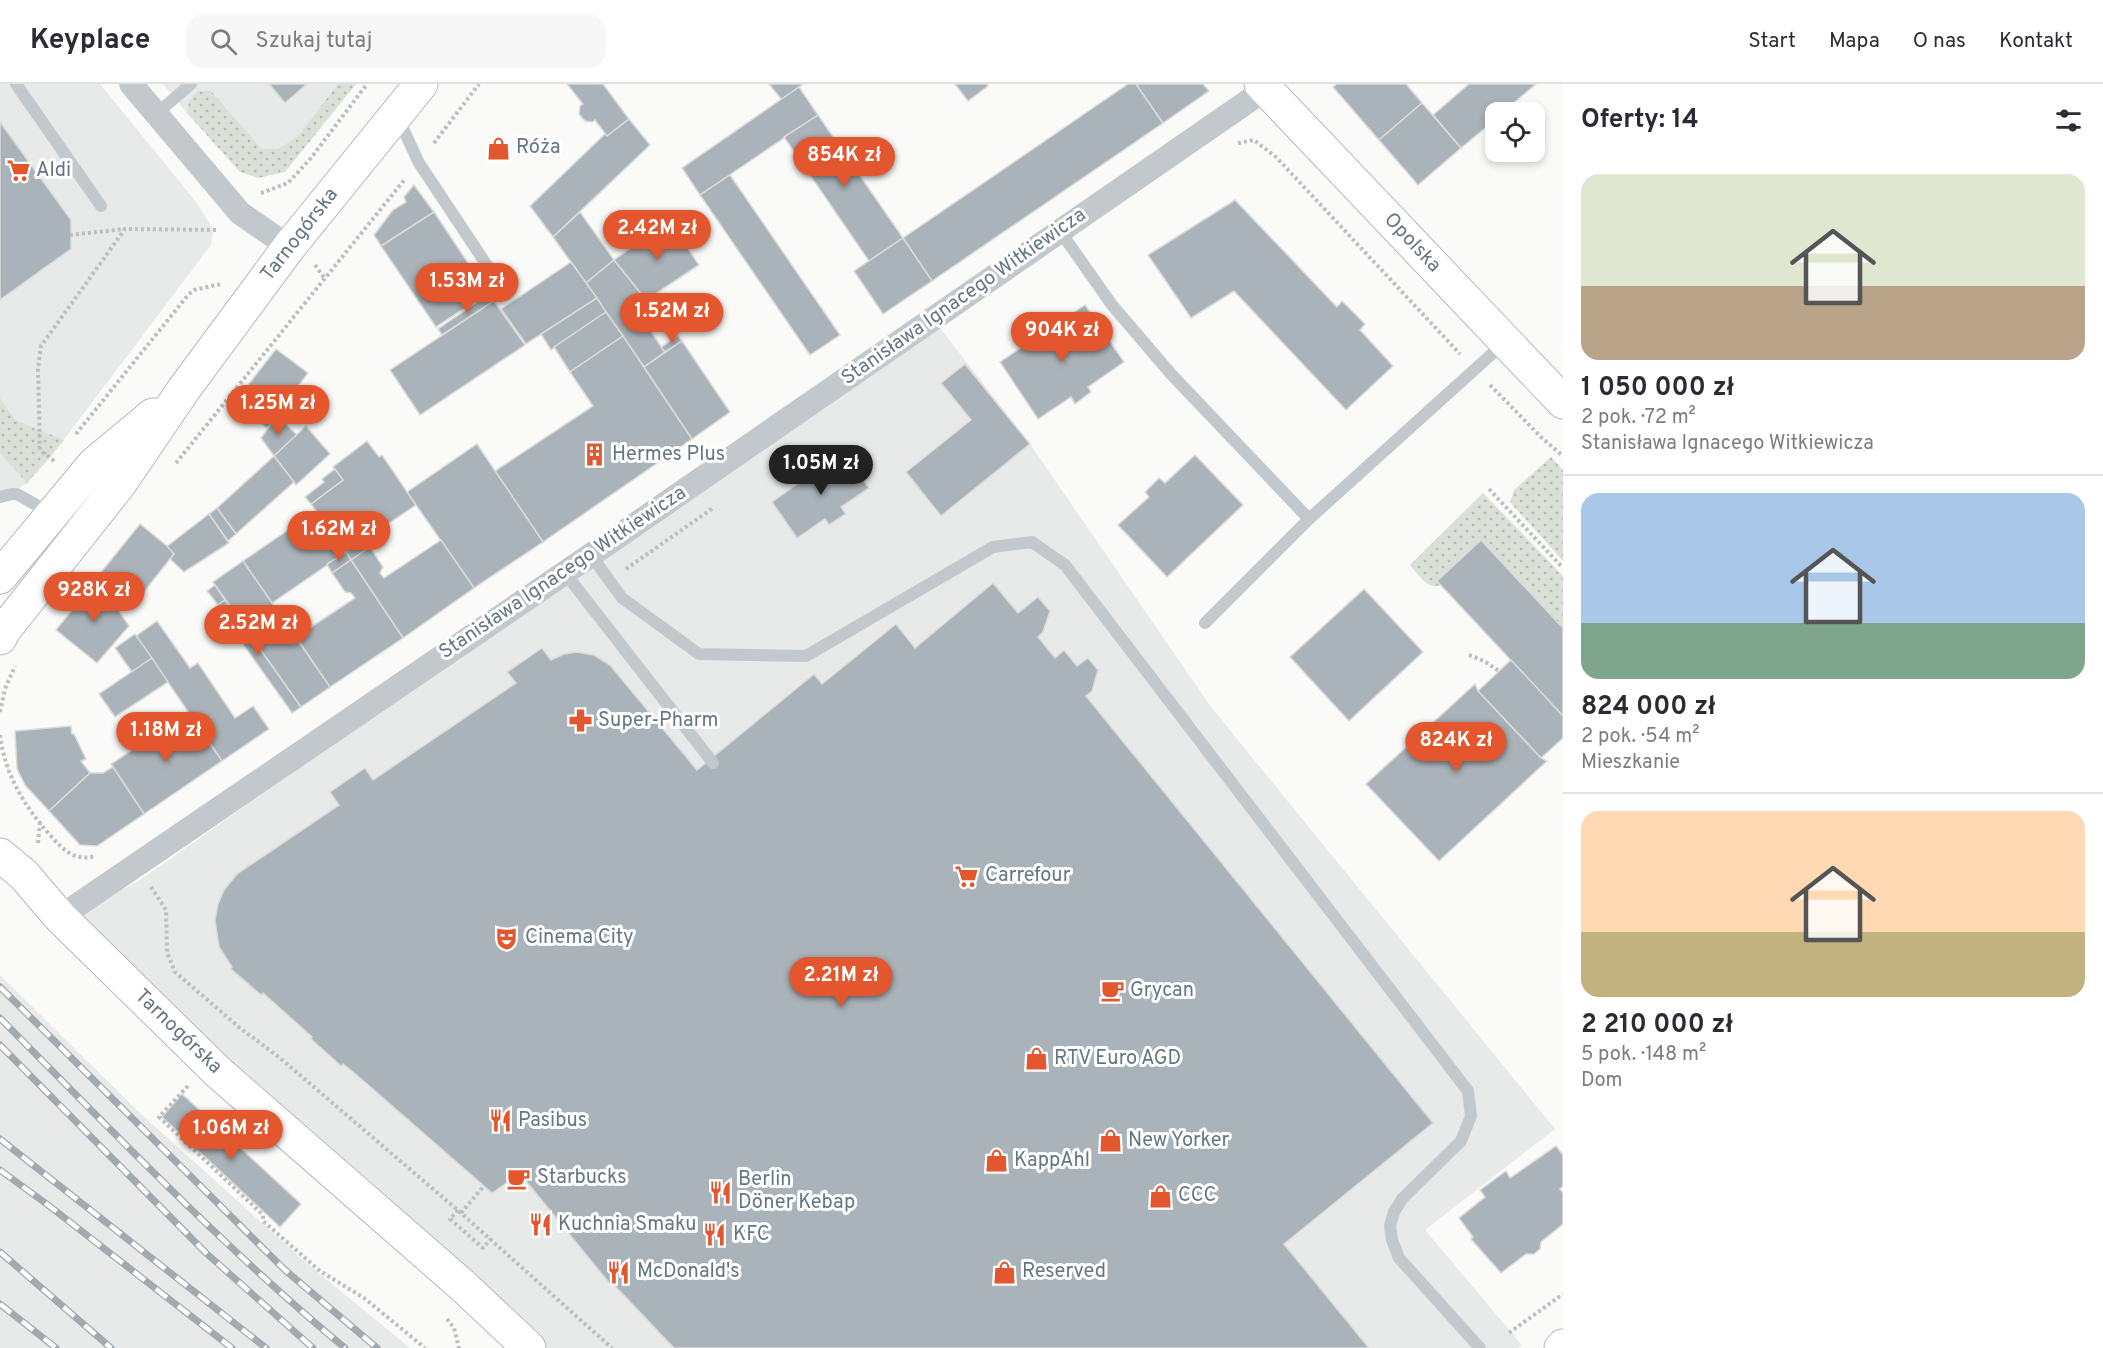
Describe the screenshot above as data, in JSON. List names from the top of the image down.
{
  "streets": {
    "main road": ["Tarnogórska", "Opolska"],
    "street": ["Stanisława Ignacego Witkiewicza"]
  },
  "crossings": [
    ["Tarnogórska", "Stanisława Ignacego Witkiewicza"],
    ["Opolska", "Stanisława Ignacego Witkiewicza"]
  ],
  "places": {
    "shop": [
      "Róża",
      "RTV Euro AGD",
      "New Yorker",
      "KappAhl",
      "CCC",
      "Reserved"
    ],
    "supermarket": ["Aldi", "Carrefour"],
    "building": ["Hermes Plus"],
    "pharmacy": ["Super-Pharm"],
    "theatre": ["Cinema City"],
    "cafe": ["Grycan", "Starbucks"],
    "restaurant": [
      "Pasibus",
      "Berlin Döner Kebap",
      "Kuchnia Smaku",
      "KFC",
      "McDonald's"
    ]
  },
  "page": {
    "header": "Keyplace",
    "search": "Szukaj tutaj",
    "nav": [
      "Start",
      "Mapa",
      "O nas",
      "Kontakt"
    ],
    "heading": "Oferty: 14",
    "price": [
      "854K zł",
      "2.42M zł",
      "1.53M zł",
      "1.52M zł",
      "904K zł",
      "1.25M zł",
      "1.05M zł",
      "1.62M zł",
      "928K zł",
      "2.52M zł",
      "1.18M zł",
      "824K zł",
      "2.21M zł",
      "1.06M zł"
    ],
    "list": [
      {
        "name": "1 050 000 zł",
        "note": "2 pok. · 72 m² · Stanisława Ignacego Witkiewicza"
      },
      {
        "name": "824 000 zł",
        "note": "2 pok. · 54 m² · Mieszkanie"
      },
      {
        "name": "2 210 000 zł",
        "note": "5 pok. · 148 m² · Dom"
      }
    ]
  }
}
